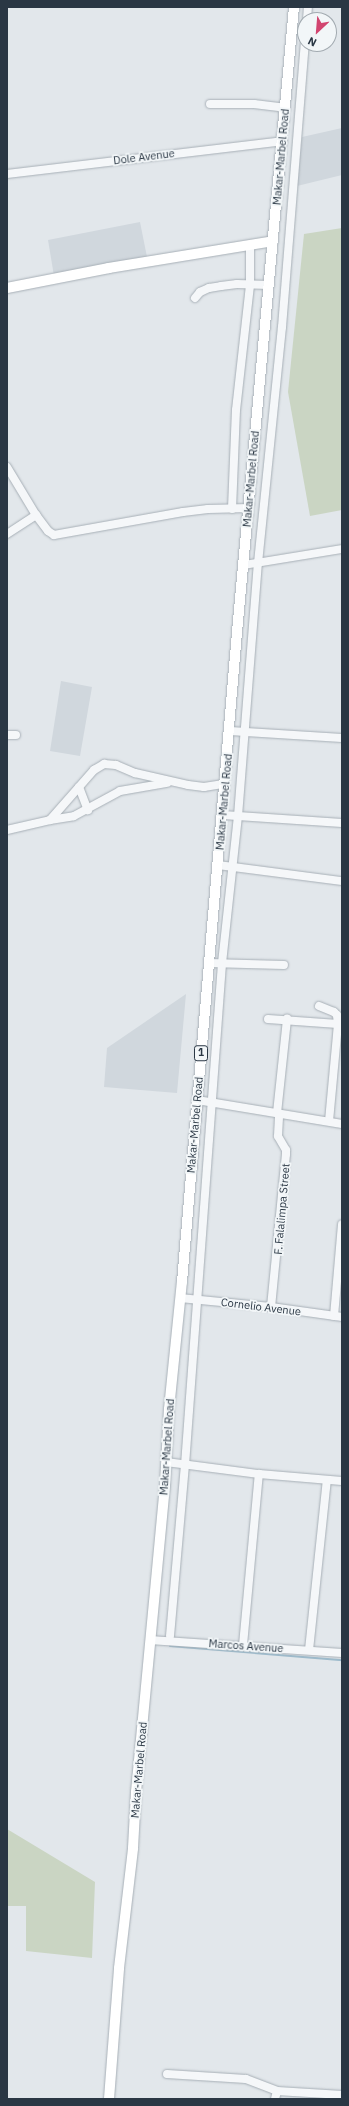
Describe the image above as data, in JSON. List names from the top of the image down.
{
  "streets": {
    "main road": ["Makar-Marbel Road", "1"],
    "street": [
      "Dole Avenue",
      "F. Falalimpa Street",
      "Cornelio Avenue",
      "Marcos Avenue"
    ]
  },
  "crossings": [
    ["Dole Avenue", "Makar-Marbel Road"],
    ["Makar-Marbel Road", "Cornelio Avenue"],
    ["Makar-Marbel Road", "Marcos Avenue"],
    ["F. Falalimpa Street", "Cornelio Avenue"]
  ],
  "north": "bottom left"
}
